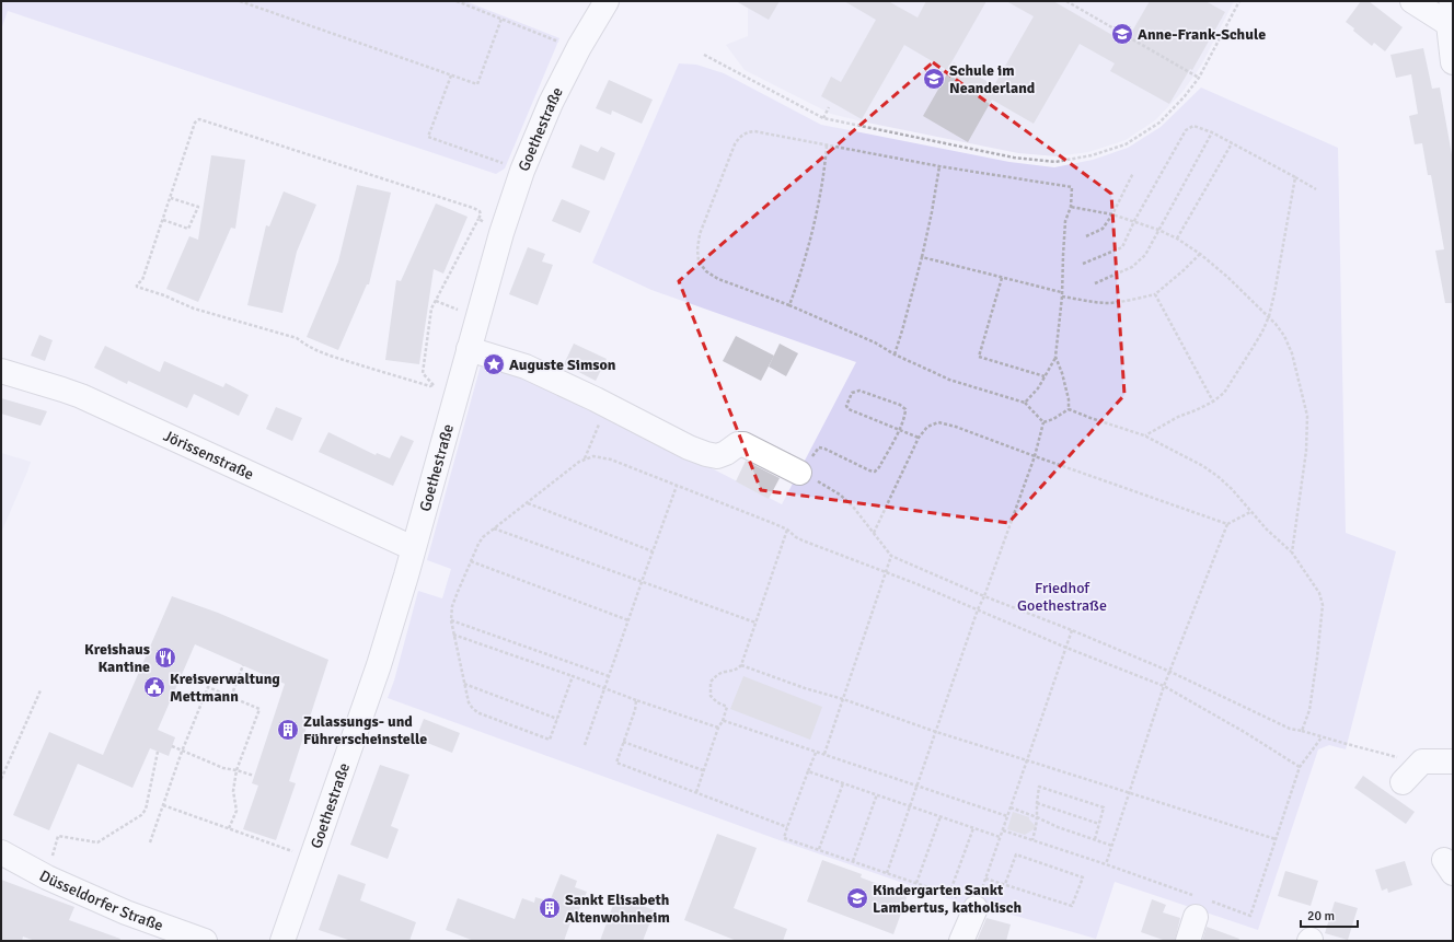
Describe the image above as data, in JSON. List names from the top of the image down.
{
  "streets": {
    "street": ["Goethestraße", "Jörissenstraße", "Düsseldorfer Straße"]
  },
  "crossings": [
    ["Goethestraße", "Jörissenstraße"]
  ],
  "parks": ["Friedhof Goethestraße"],
  "places": {
    "school or university": ["Anne-Frank-Schule", "Schule im Neanderland", "Kindergarten Sankt Lambertus, katholisch"],
    "place": ["Auguste Simson"],
    "restaurant": ["Kreishaus Kantine"],
    "public building": ["Kreisverwaltung Mettmann"],
    "building": ["Zulassungs- und Führerscheinstelle", "Sankt Elisabeth Altenwohnheim"]
  },
  "scale_bar": "20 m"
}
